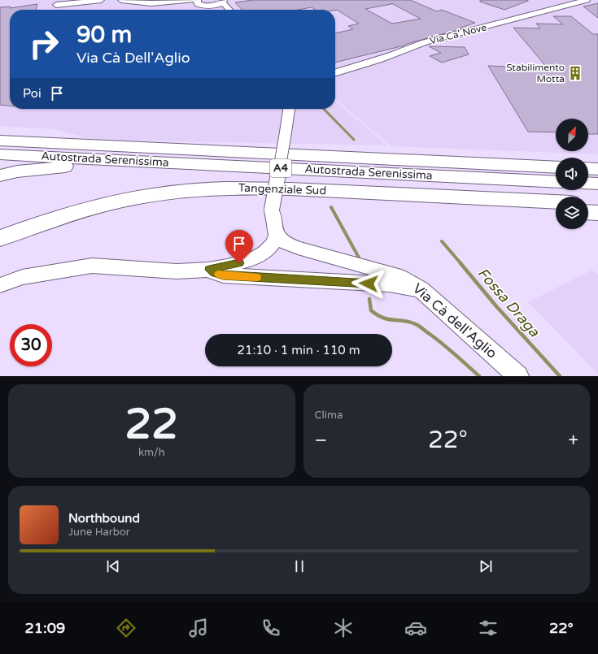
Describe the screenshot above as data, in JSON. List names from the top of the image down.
{
  "streets": {
    "highway": ["Autostrada Serenissima", "A4", "Tangenziale Sud"],
    "street": ["Via Ca' Nove", "Via Cà dell'Aglio"]
  },
  "crossings": [
    ["Autostrada Serenissima", "A4"]
  ],
  "water": ["Fossa Draga"],
  "places": {
    "building": ["Stabilimento Motta"]
  },
  "north": "top right",
  "page": {
    "turn": ["90 m", "Via Cà Dell'Aglio"],
    "then": "Poi",
    "limit": "30",
    "trip": "21:10 · 1 min · 110 m",
    "tile": [
      ["22", "km/h"],
      "Clima"
    ],
    "heat": ["−", "22°", "+"],
    "song": ["Northbound", "June Harbor"],
    "tabs": ["21:09", "22°"]
  }
}
